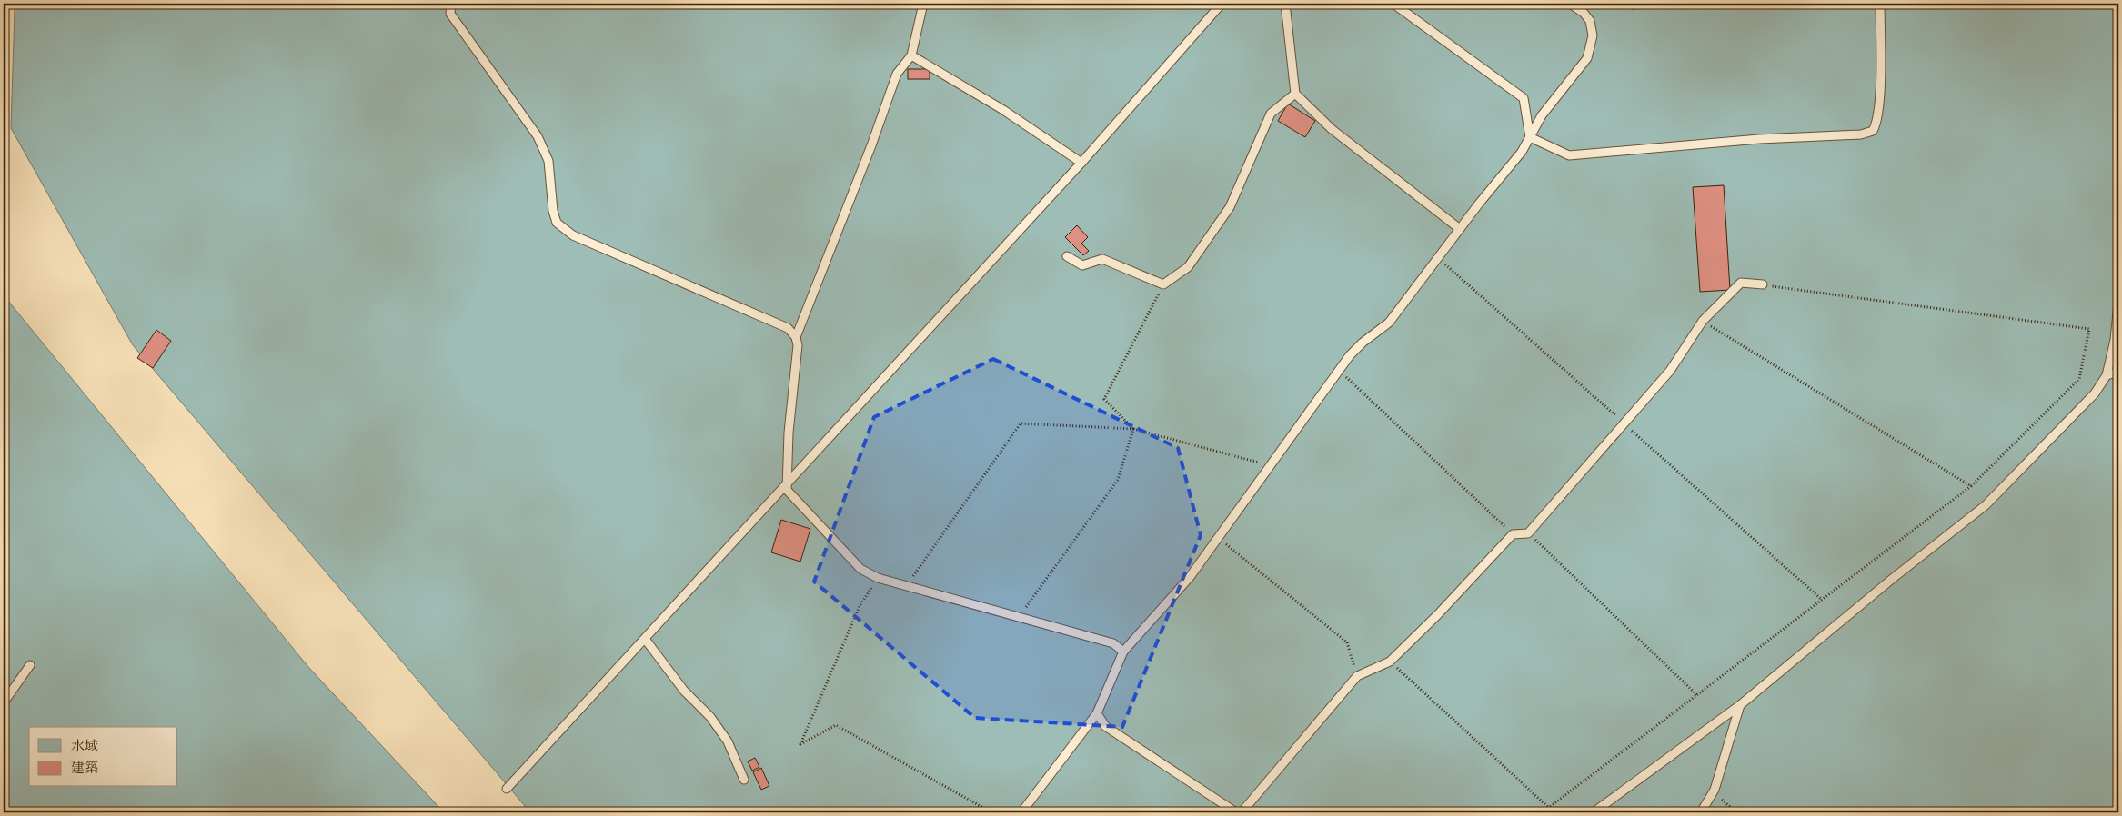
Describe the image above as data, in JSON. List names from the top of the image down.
{
  "legend": ["水域", "建築"]
}
